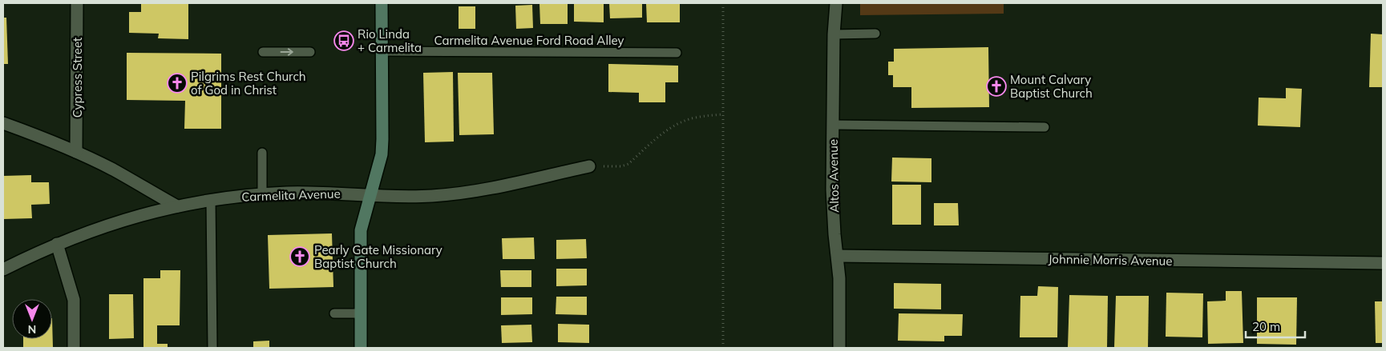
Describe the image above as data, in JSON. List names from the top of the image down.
{
  "streets": {
    "street": [
      "Cypress Street",
      "Altos Avenue",
      "Carmelita Avenue",
      "Johnnie Morris Avenue"
    ],
    "lane": ["Carmelita Avenue Ford Road Alley"]
  },
  "crossings": [
    ["Altos Avenue", "Johnnie Morris Avenue"]
  ],
  "places": {
    "bus stop": ["Rio Linda + Carmelita"],
    "church": ["Pilgrims Rest Church of God in Christ", "Mount Calvary Baptist Church", "Pearly Gate Missionary Baptist Church"]
  },
  "scale_bar": "20 m",
  "north": "bottom"
}
